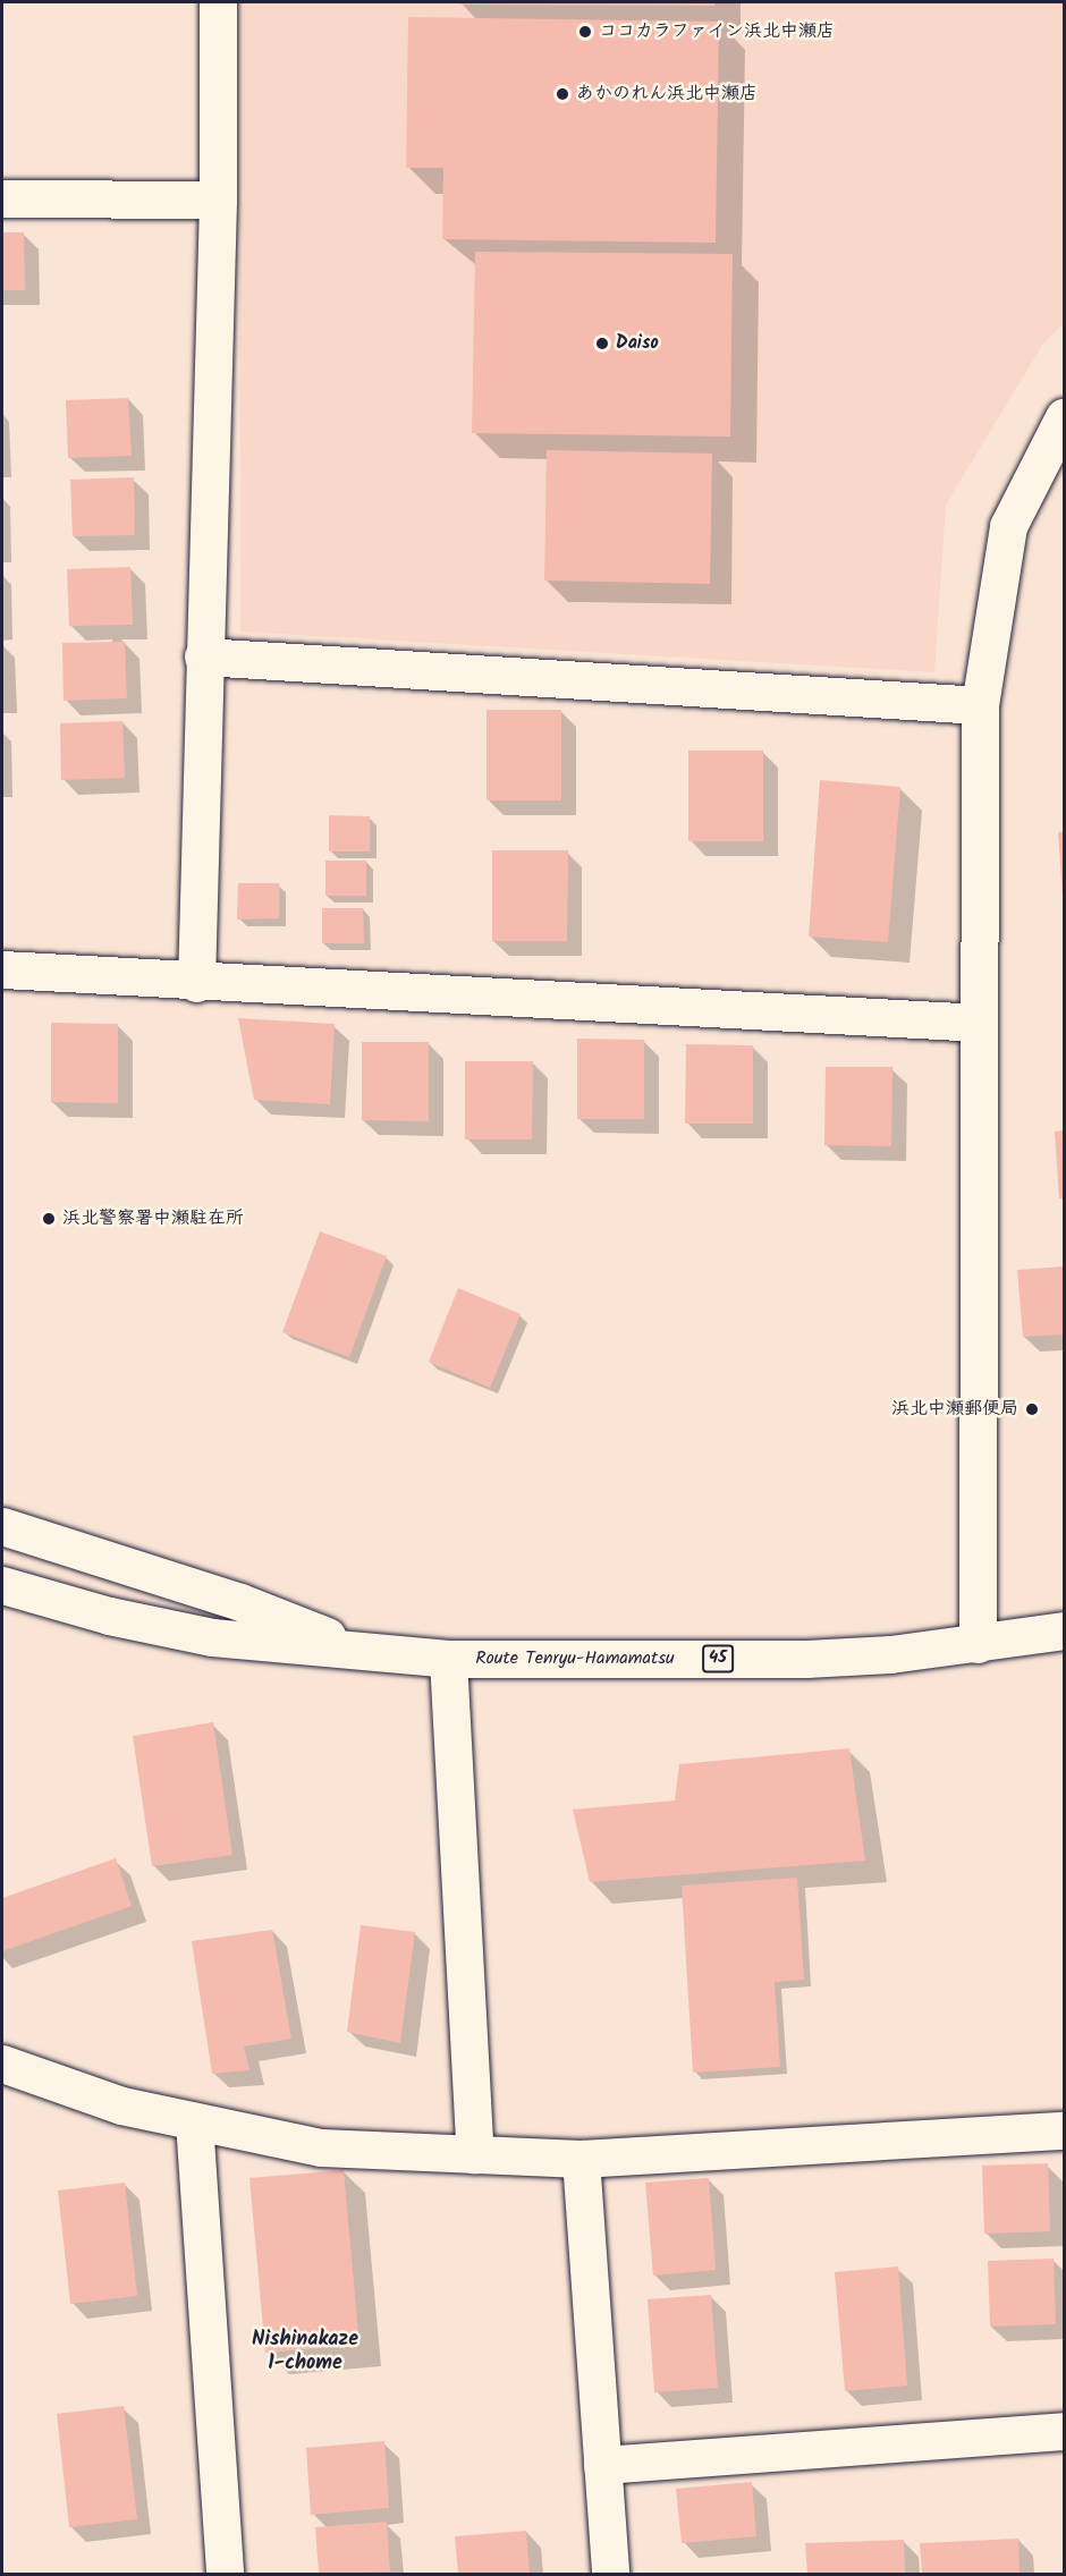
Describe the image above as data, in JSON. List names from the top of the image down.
{
  "streets": {
    "street": ["Route Tenryu-Hamamatsu", "45"]
  },
  "districts": ["Nishinakaze 1-chome"],
  "places": [
    "ココカラファイン浜北中瀬店",
    "あかのれん浜北中瀬店",
    "Daiso",
    "浜北警察署中瀬駐在所",
    "浜北中瀬郵便局"
  ]
}
